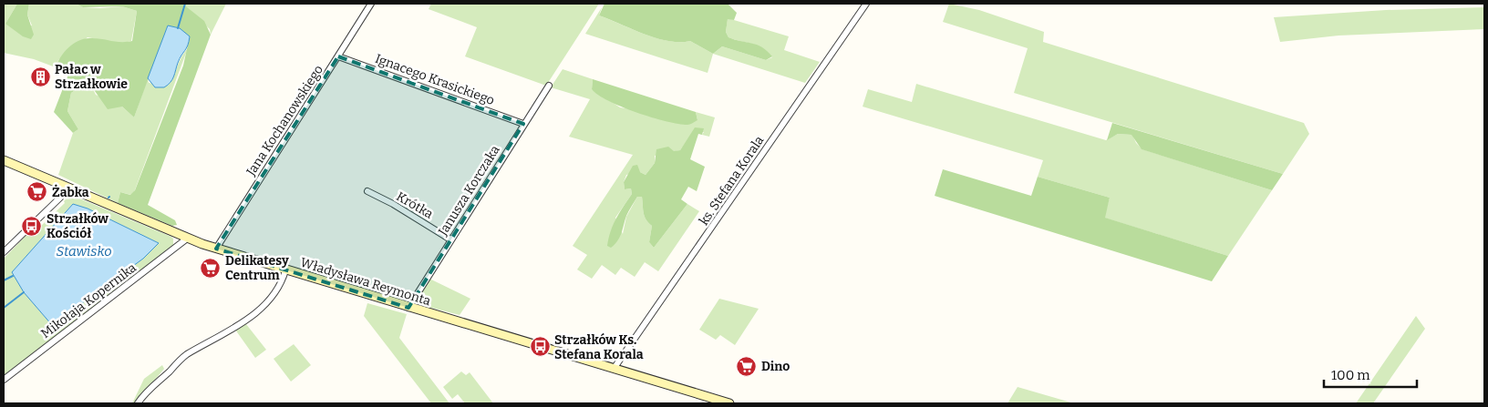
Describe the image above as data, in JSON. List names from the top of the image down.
{
  "streets": {
    "street": [
      "Ignacego Krasickiego",
      "Jana Kochanowskiego",
      "ks. Stefana Korala",
      "Janusza Korczaka",
      "Krótka",
      "Władysława Reymonta",
      "Mikołaja Kopernika"
    ]
  },
  "crossings": [
    ["Ignacego Krasickiego", "Jana Kochanowskiego"],
    ["Ignacego Krasickiego", "Janusza Korczaka"],
    ["Jana Kochanowskiego", "Władysława Reymonta"],
    ["ks. Stefana Korala", "Władysława Reymonta"],
    ["Janusza Korczaka", "Krótka"],
    ["Janusza Korczaka", "Władysława Reymonta"],
    ["Władysława Reymonta", "Mikołaja Kopernika"]
  ],
  "water": ["Stawisko"],
  "places": {
    "building": ["Pałac w Strzałkowie"],
    "supermarket": ["Żabka", "Delikatesy Centrum", "Dino"],
    "bus stop": ["Strzałków Kościół", "Strzałków Ks. Stefana Korala"]
  },
  "scale_bar": "100 m"
}
